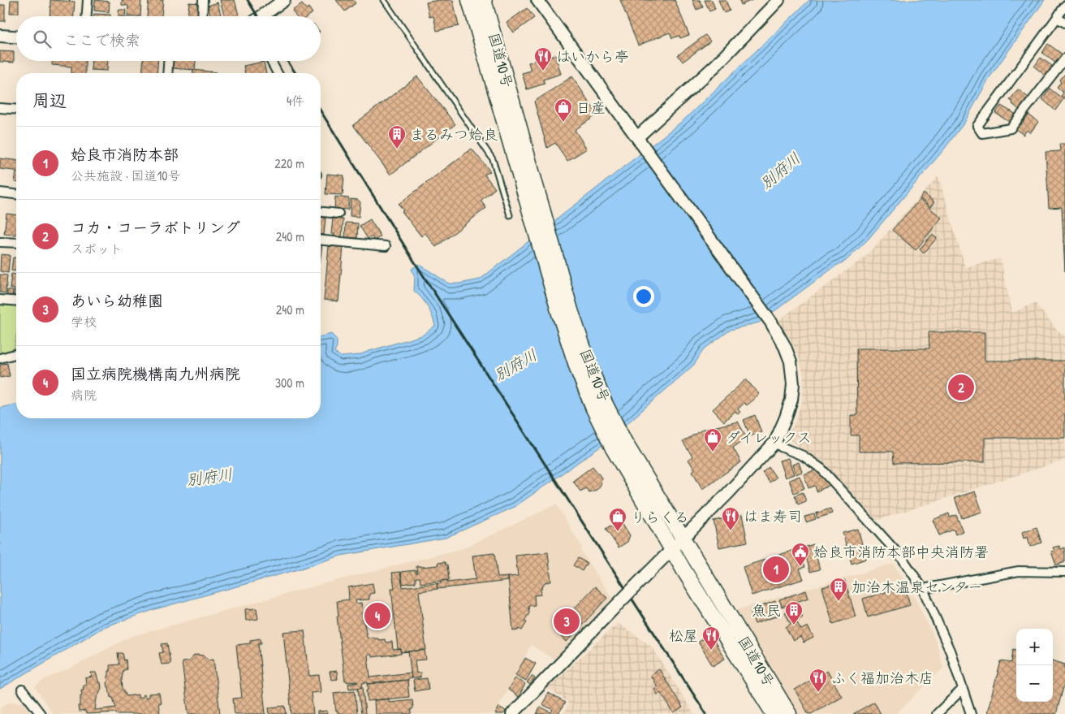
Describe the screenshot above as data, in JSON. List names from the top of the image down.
{
  "streets": {
    "highway": ["国道10号"]
  },
  "water": ["別府川"],
  "places": {
    "restaurant": [
      "はいから亭",
      "はま寿司",
      "松屋",
      "ふく福加治木店"
    ],
    "shop": ["日産", "ダイレックス", "りらくる"],
    "building": ["まるみつ姶良", "加治木温泉センター", "魚民"],
    "public building": ["姶良市消防本部中央消防署"]
  },
  "page": {
    "search": "ここで検索",
    "heading": ["周辺", "4件"],
    "list": [
      {
        "mark": "1",
        "name": "姶良市消防本部",
        "note": "公共施設 · 国道10号",
        "value": "220 m"
      },
      {
        "mark": "2",
        "name": "コカ・コーラボトリング",
        "note": "スポット",
        "value": "240 m"
      },
      {
        "mark": "3",
        "name": "あいら幼稚園",
        "note": "学校",
        "value": "240 m"
      },
      {
        "mark": "4",
        "name": "国立病院機構南九州病院",
        "note": "病院",
        "value": "300 m"
      }
    ],
    "pins": [
      "2",
      "1",
      "4",
      "3"
    ],
    "map_buttons": ["+", "−"]
  }
}
